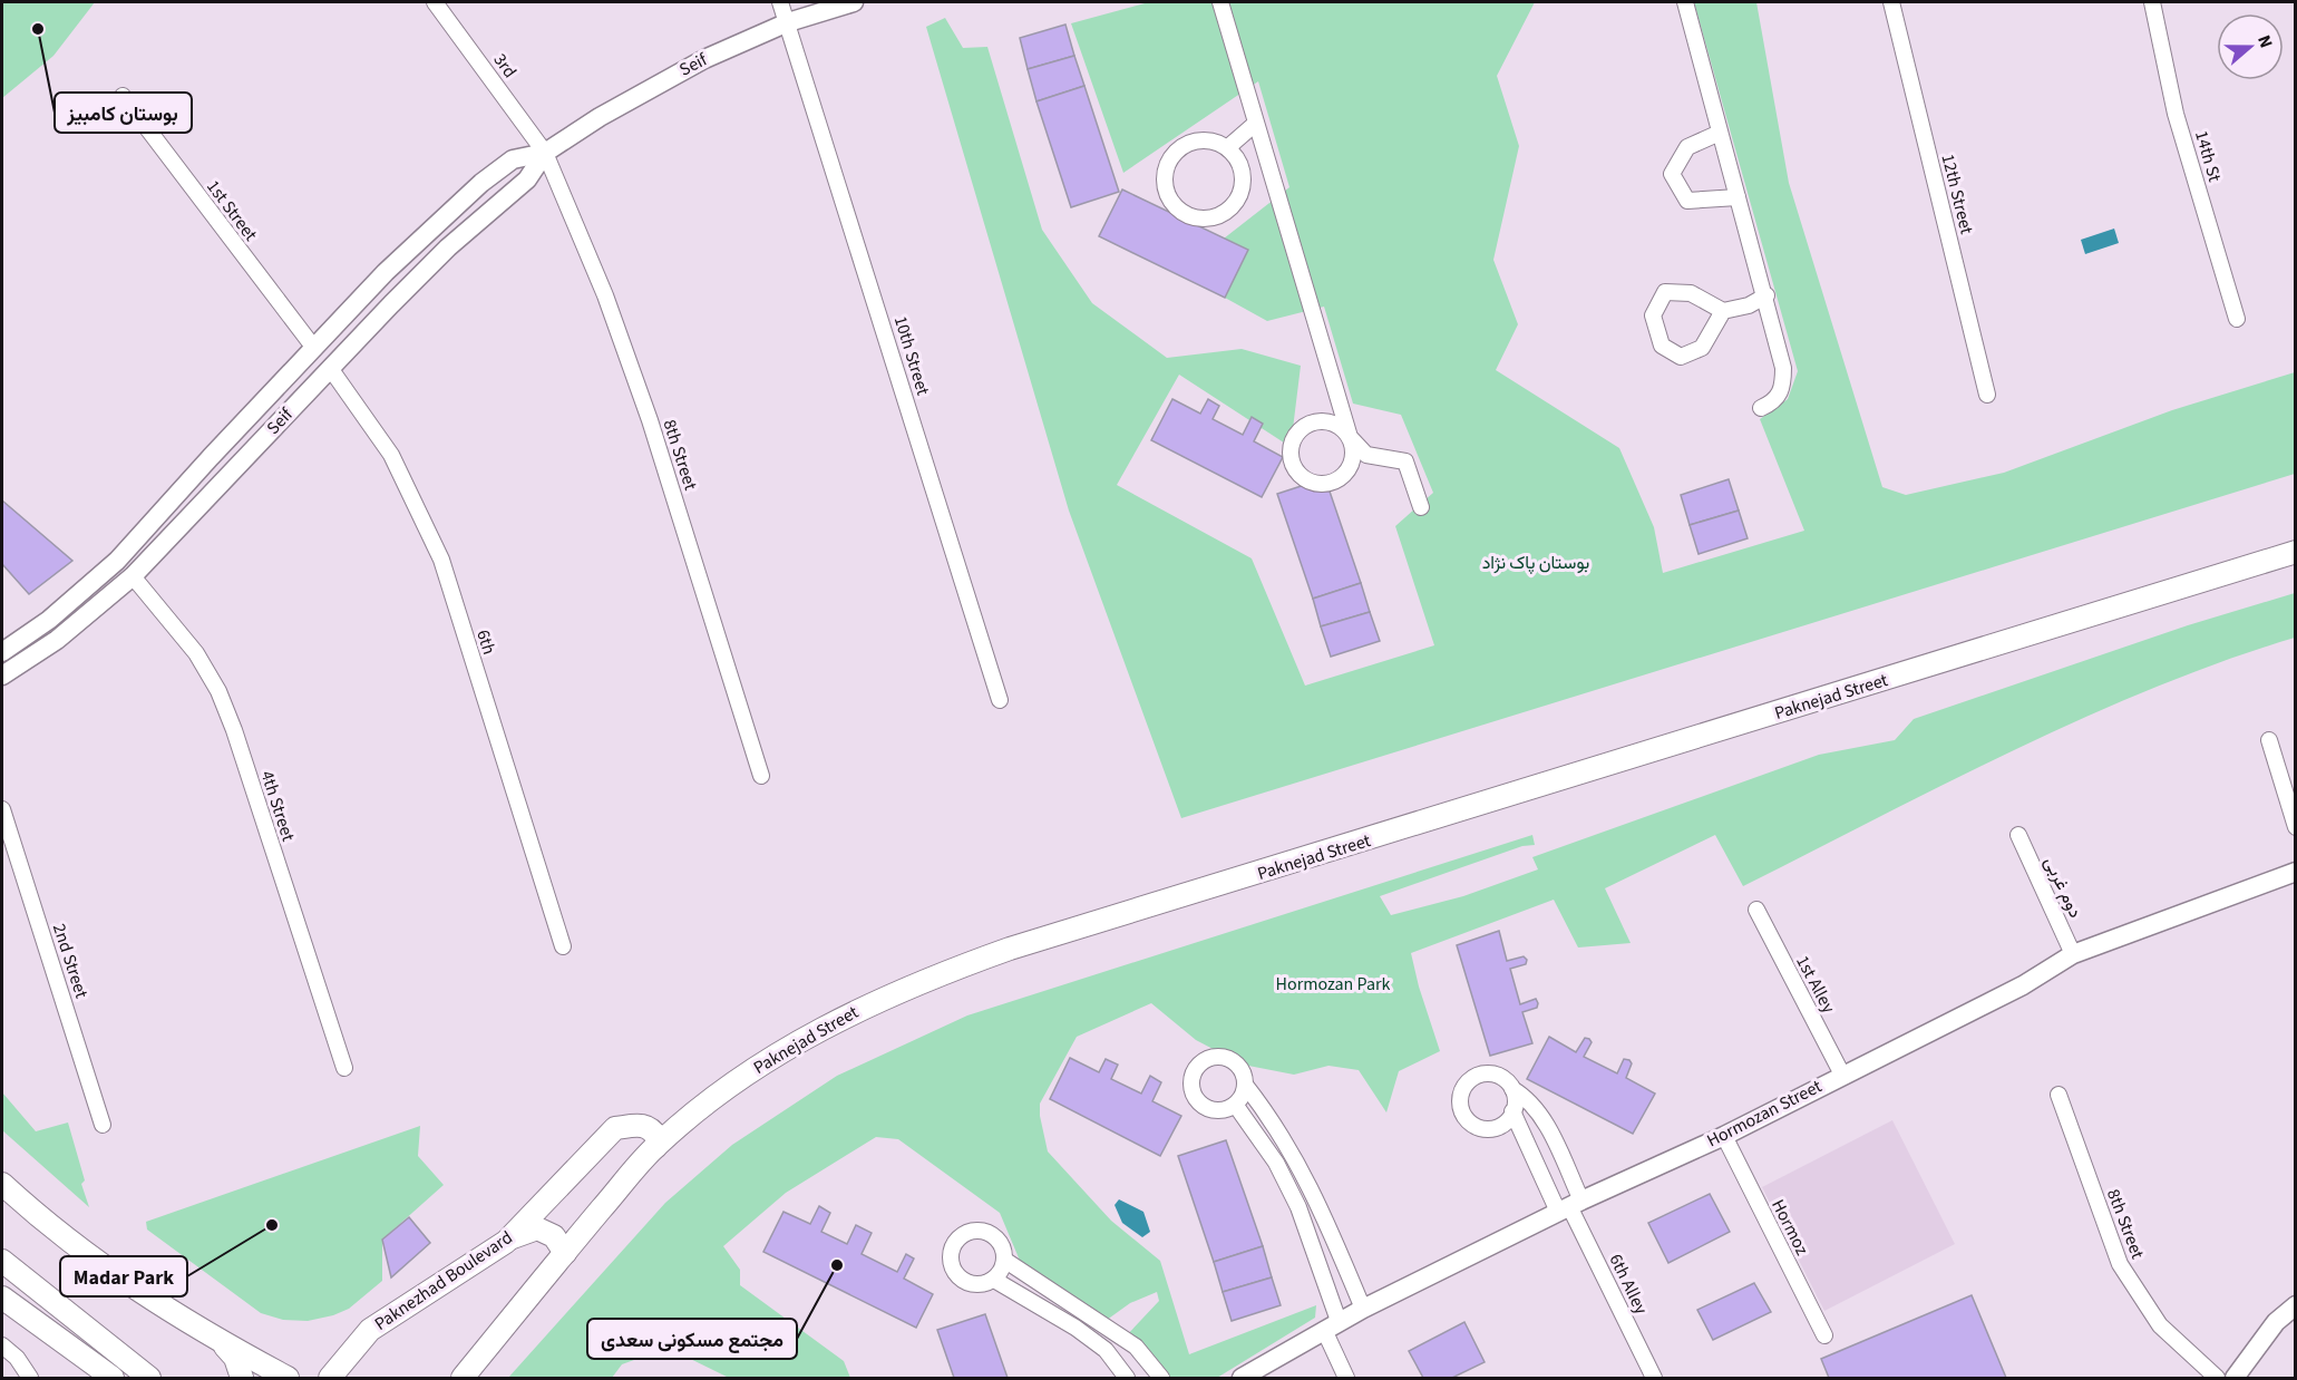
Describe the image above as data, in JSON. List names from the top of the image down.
{
  "streets": {
    "main road": ["Paknejad Street", "Paknezhad Boulevard"],
    "street": [
      "Seif",
      "3rd",
      "14th St",
      "12th Street",
      "1st Street",
      "10th Street",
      "8th Street",
      "6th",
      "4th Street",
      "دوم غربی",
      "2nd Street",
      "1st Alley",
      "Hormozan Street",
      "Hormoz",
      "6th Alley"
    ]
  },
  "crossings": [
    ["Seif", "3rd"],
    ["Seif", "1st Street"],
    ["Seif", "10th Street"],
    ["Seif", "8th Street"],
    ["Seif", "6th"],
    ["Seif", "4th Street"],
    ["3rd", "8th Street"],
    ["Paknejad Street", "Paknezhad Boulevard"],
    ["دوم غربی", "Hormozan Street"],
    ["1st Alley", "Hormozan Street"],
    ["Hormozan Street", "Hormoz"],
    ["Hormozan Street", "6th Alley"]
  ],
  "parks": ["بوستان پاک نژاد", "Hormozan Park"],
  "places": ["بوستان کامبیز", "Madar Park", "مجتمع مسکونی سعدی"],
  "north": "right"
}
